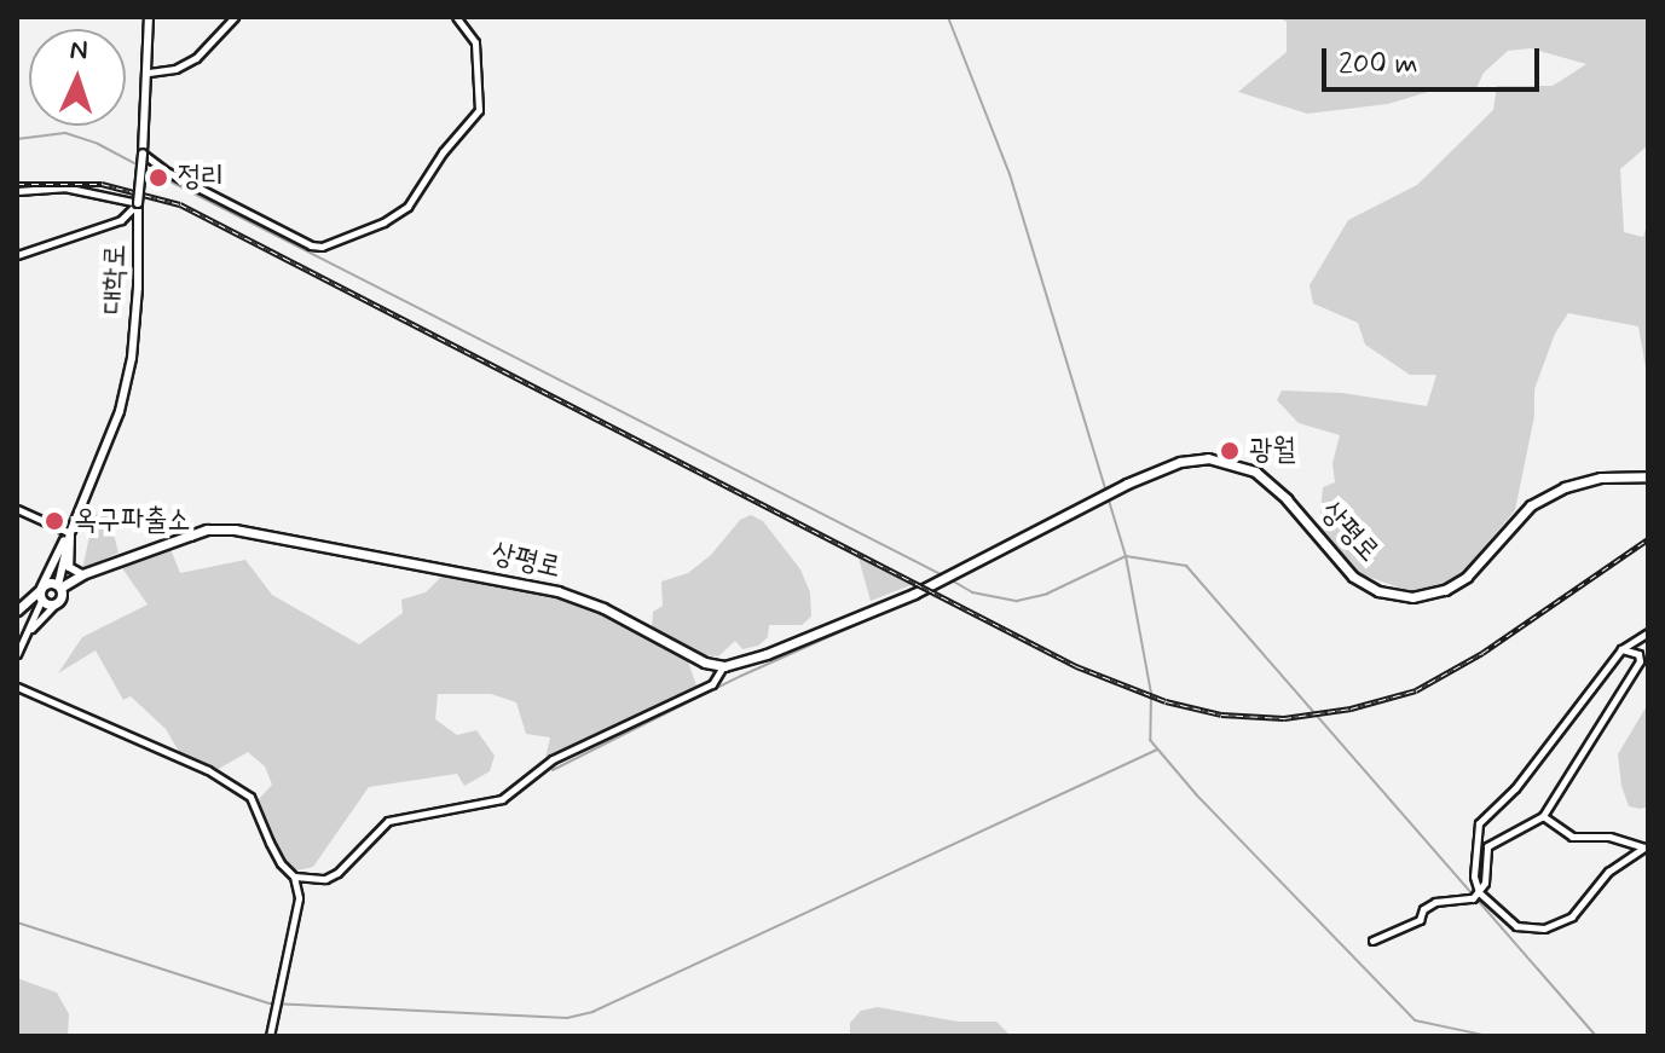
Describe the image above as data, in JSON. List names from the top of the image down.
{
  "streets": {
    "main road": ["상평로"],
    "street": ["대학로"]
  },
  "crossings": [
    ["대학로", "상평로"]
  ],
  "places": ["정리", "광월", "옥구파출소"],
  "scale_bar": "200 m",
  "north": "top"
}
